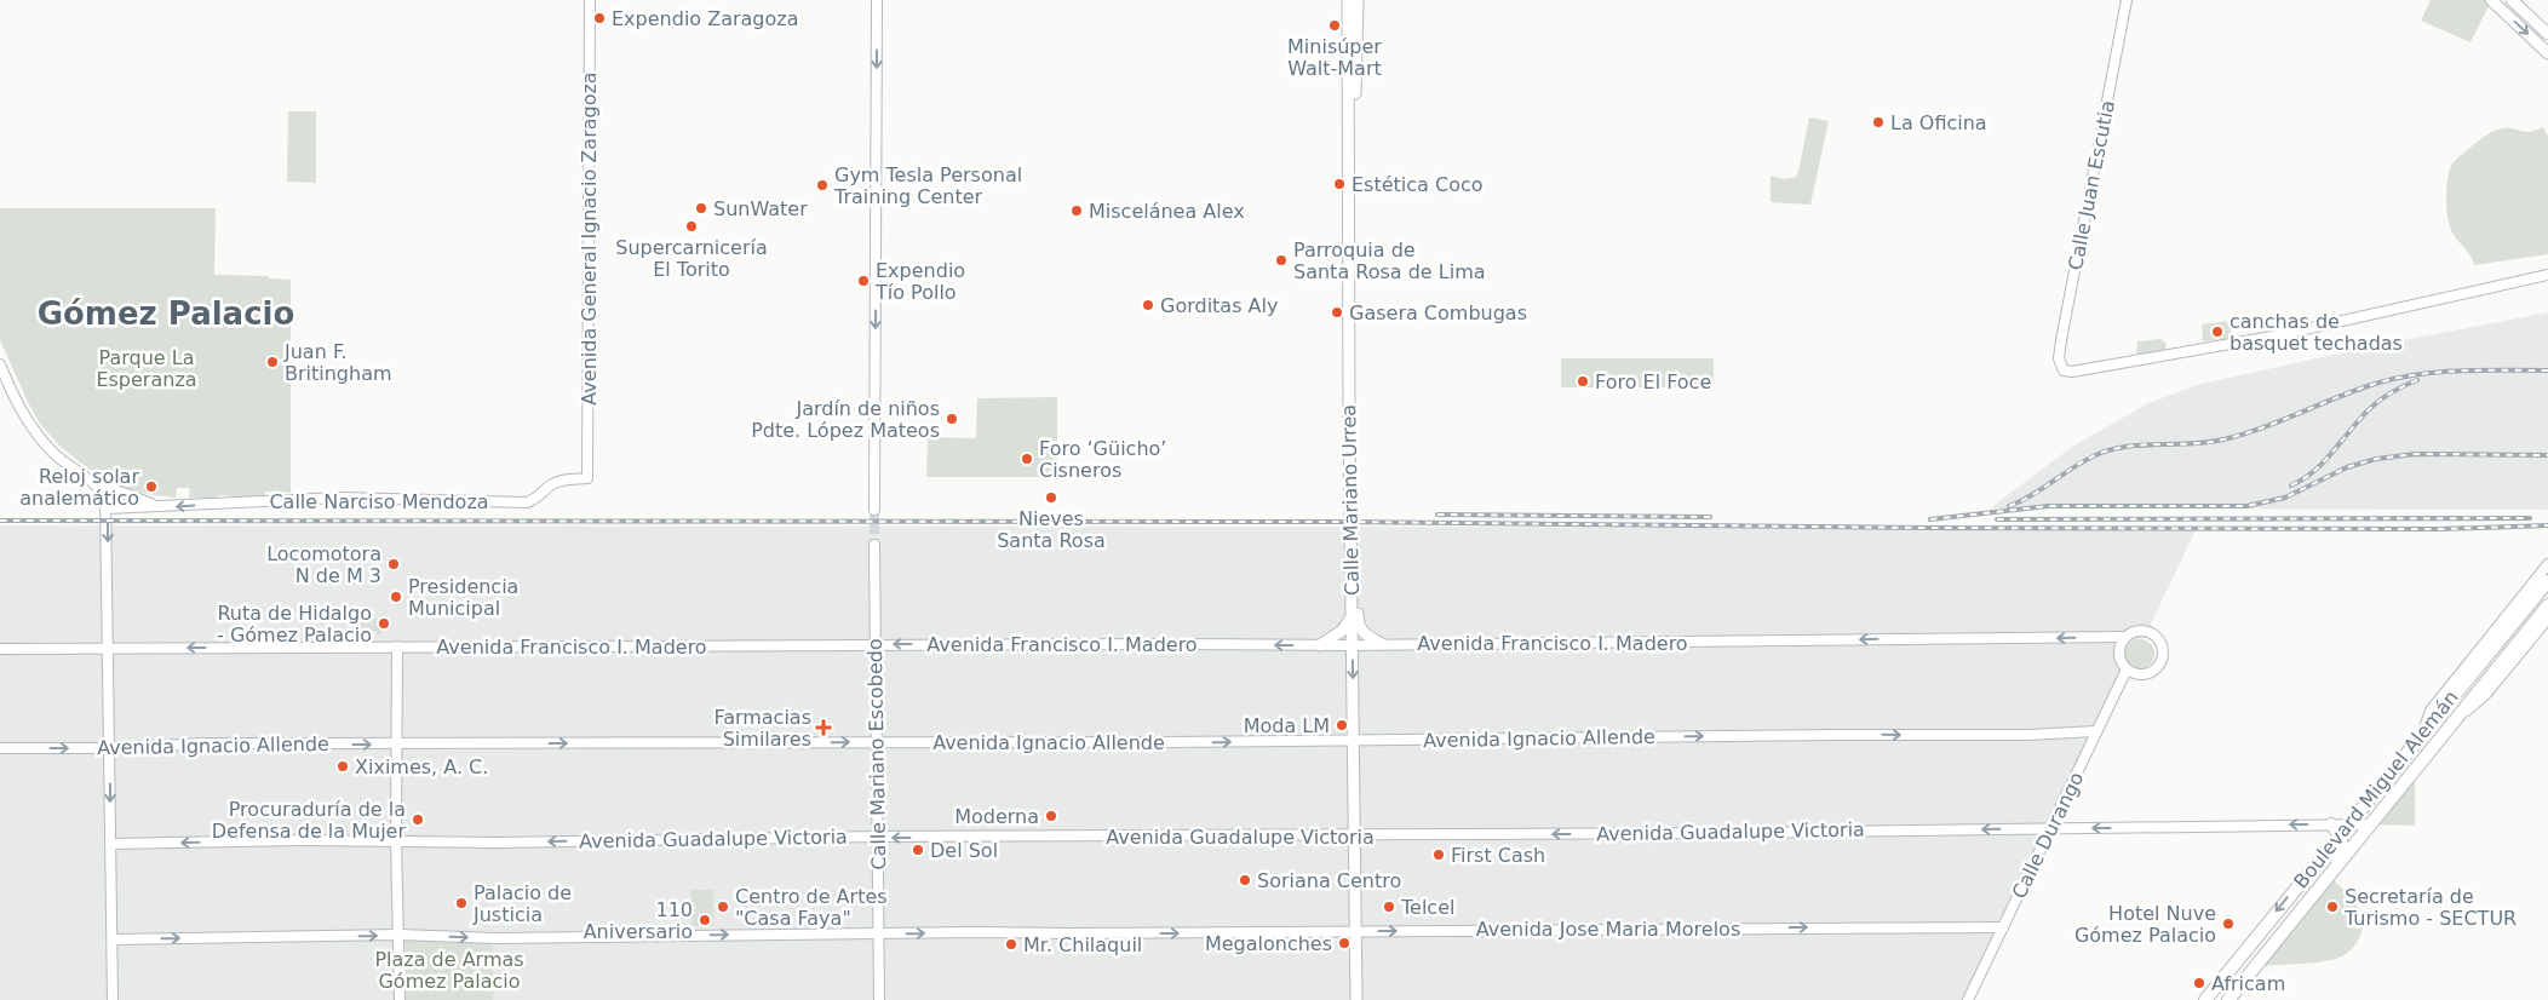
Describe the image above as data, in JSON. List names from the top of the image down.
{
  "streets": {
    "highway": ["Boulevard Miguel Alemán"],
    "main road": [
      "Calle Juan Escutia",
      "Avenida General Ignacio Zaragoza",
      "Calle Mariano Urrea",
      "Calle Narciso Mendoza",
      "Avenida Francisco I. Madero",
      "Avenida Ignacio Allende",
      "Calle Mariano Escobedo",
      "Avenida Guadalupe Victoria",
      "Calle Durango",
      "Avenida Jose Maria Morelos"
    ]
  },
  "crossings": [
    ["Avenida General Ignacio Zaragoza", "Calle Narciso Mendoza"],
    ["Calle Mariano Urrea", "Avenida Francisco I. Madero"],
    ["Calle Mariano Urrea", "Avenida Ignacio Allende"],
    ["Calle Mariano Urrea", "Avenida Guadalupe Victoria"],
    ["Calle Mariano Urrea", "Avenida Jose Maria Morelos"],
    ["Avenida Francisco I. Madero", "Calle Mariano Escobedo"],
    ["Avenida Francisco I. Madero", "Calle Durango"],
    ["Avenida Ignacio Allende", "Calle Mariano Escobedo"],
    ["Avenida Ignacio Allende", "Calle Durango"],
    ["Calle Mariano Escobedo", "Avenida Guadalupe Victoria"],
    ["Calle Mariano Escobedo", "Avenida Jose Maria Morelos"],
    ["Boulevard Miguel Alemán", "Avenida Guadalupe Victoria"],
    ["Avenida Guadalupe Victoria", "Calle Durango"],
    ["Calle Durango", "Avenida Jose Maria Morelos"]
  ],
  "one_way": [
    "Calle Narciso Mendoza",
    "Avenida Francisco I. Madero",
    "Avenida Ignacio Allende",
    "Avenida Guadalupe Victoria",
    "Avenida Jose Maria Morelos"
  ],
  "districts": ["Gómez Palacio"],
  "parks": ["Parque La Esperanza", "Plaza de Armas Gómez Palacio"],
  "places": {
    "other": [
      "Expendio Zaragoza",
      "Minisúper Walt-Mart",
      "La Oficina",
      "Estética Coco",
      "Gym Tesla Personal Training Center",
      "SunWater",
      "Miscelánea Alex",
      "Supercarnicería El Torito",
      "Parroquia de Santa Rosa de Lima",
      "Expendio Tío Pollo",
      "Gorditas Aly",
      "Gasera Combugas",
      "canchas de basquet techadas",
      "Juan F. Britingham",
      "Foro El Foce",
      "Jardín de niños Pdte. López Mateos",
      "Foro ‘Güicho’ Cisneros",
      "Reloj solar analemático",
      "Nieves Santa Rosa",
      "Locomotora N de M 3",
      "Presidencia Municipal",
      "Ruta de Hidalgo - Gómez Palacio",
      "Moda LM",
      "Xiximes, A. C.",
      "Moderna",
      "Procuraduría de la Defensa de la Mujer",
      "Del Sol",
      "First Cash",
      "Soriana Centro",
      "Palacio de Justicia",
      "Centro de Artes \"Casa Faya\"",
      "Telcel",
      "Secretaría de Turismo - SECTUR",
      "110 Aniversario",
      "Hotel Nuve Gómez Palacio",
      "Megalonches",
      "Mr. Chilaquil",
      "Africam"
    ],
    "health": ["Farmacias Similares"]
  }
}
